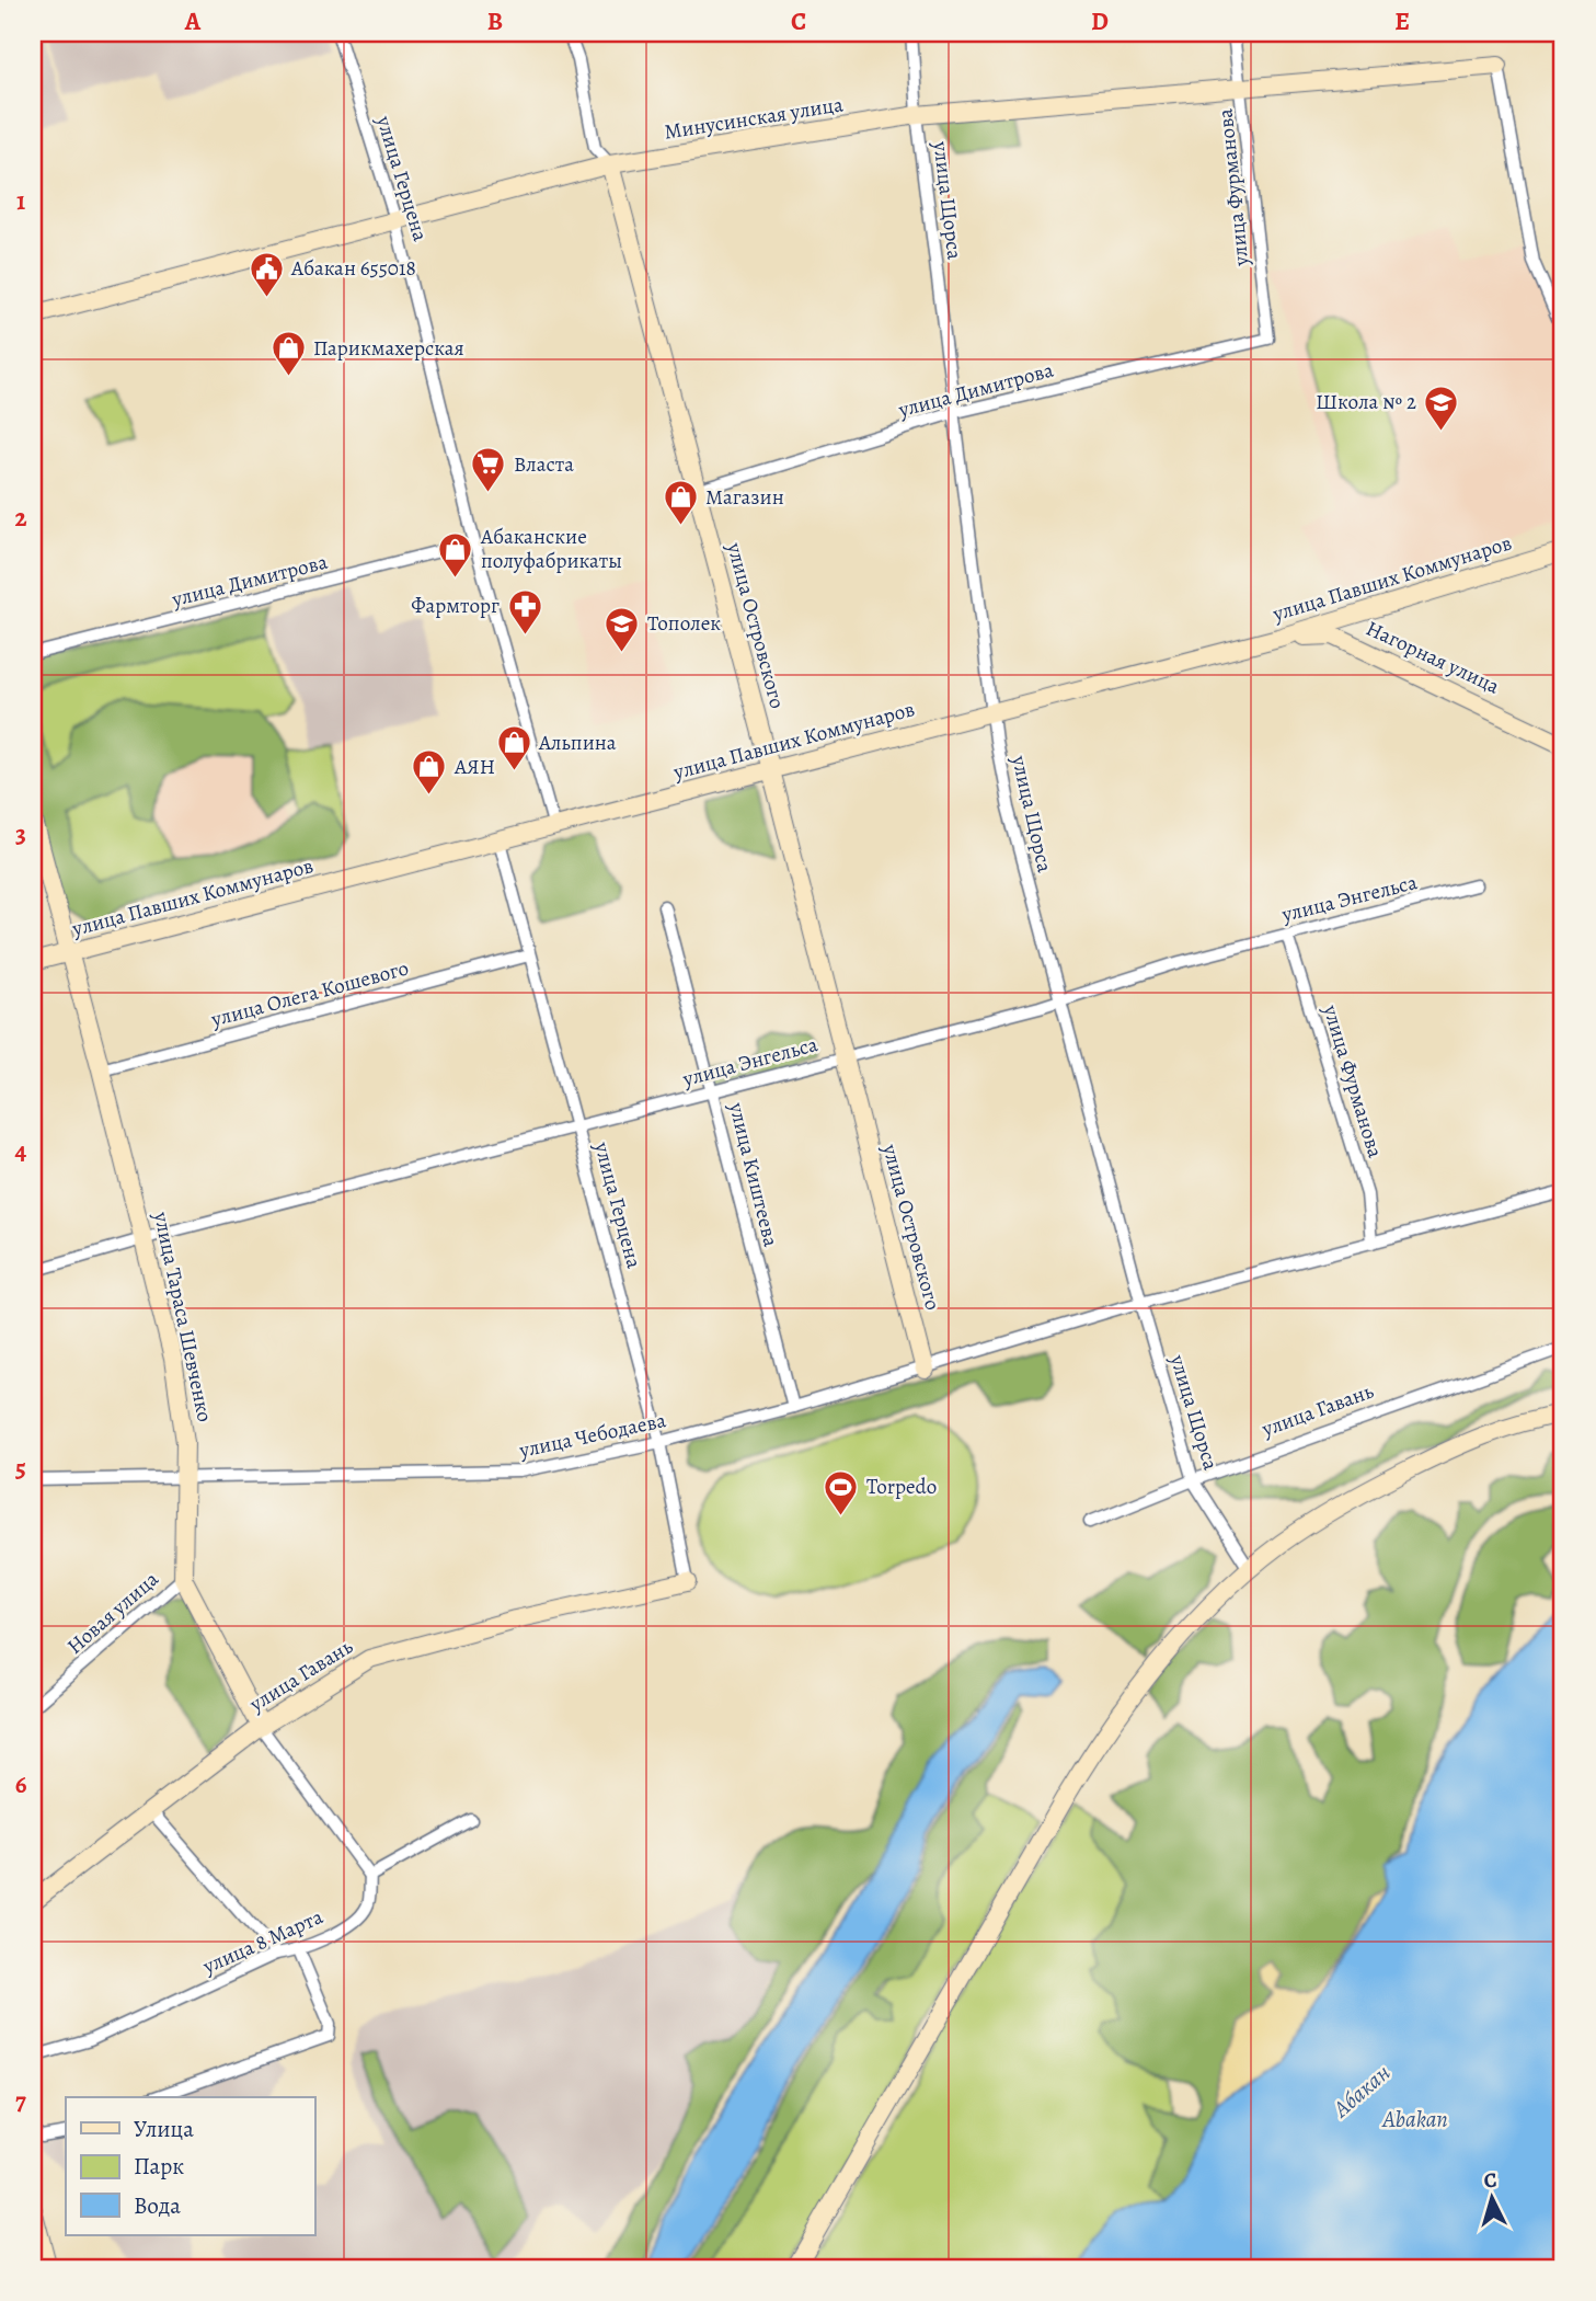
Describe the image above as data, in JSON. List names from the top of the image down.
{
  "streets": {
    "street": [
      "Минусинская улица",
      "улица Герцена",
      "улица Фурманова",
      "улица Щорса",
      "улица Димитрова",
      "улица Павших Коммунаров",
      "улица Островского",
      "Нагорная улица",
      "улица Энгельса",
      "улица Олега Кошевого",
      "улица Киштеева",
      "улица Тараса Шевченко",
      "улица Гавань",
      "улица Чебодаева",
      "Новая улица",
      "улица 8 Марта"
    ]
  },
  "crossings": [
    ["Минусинская улица", "улица Герцена"],
    ["Минусинская улица", "улица Фурманова"],
    ["Минусинская улица", "улица Щорса"],
    ["Минусинская улица", "улица Островского"],
    ["улица Герцена", "улица Димитрова"],
    ["улица Герцена", "улица Павших Коммунаров"],
    ["улица Герцена", "улица Энгельса"],
    ["улица Герцена", "улица Олега Кошевого"],
    ["улица Герцена", "улица Гавань"],
    ["улица Герцена", "улица Чебодаева"],
    ["улица Фурманова", "улица Димитрова"],
    ["улица Фурманова", "улица Энгельса"],
    ["улица Фурманова", "улица Чебодаева"],
    ["улица Щорса", "улица Димитрова"],
    ["улица Щорса", "улица Павших Коммунаров"],
    ["улица Щорса", "улица Энгельса"],
    ["улица Щорса", "улица Гавань"],
    ["улица Щорса", "улица Чебодаева"],
    ["улица Димитрова", "улица Островского"],
    ["улица Павших Коммунаров", "улица Островского"],
    ["улица Павших Коммунаров", "Нагорная улица"],
    ["улица Павших Коммунаров", "улица Тараса Шевченко"],
    ["улица Островского", "улица Энгельса"],
    ["улица Островского", "улица Чебодаева"],
    ["улица Энгельса", "улица Киштеева"],
    ["улица Энгельса", "улица Тараса Шевченко"],
    ["улица Олега Кошевого", "улица Тараса Шевченко"],
    ["улица Киштеева", "улица Чебодаева"],
    ["улица Тараса Шевченко", "улица Гавань"],
    ["улица Тараса Шевченко", "улица Чебодаева"],
    ["улица Тараса Шевченко", "Новая улица"],
    ["улица Тараса Шевченко", "улица 8 Марта"]
  ],
  "water": ["Абакан", "Abakan"],
  "places": {
    "public building": ["Абакан 655018"],
    "shop": [
      "Парикмахерская",
      "Магазин",
      "Абаканские полуфабрикаты",
      "Альпина",
      "АЯН"
    ],
    "school or university": ["Школа № 2", "Тополек"],
    "supermarket": ["Власта"],
    "pharmacy": ["Фармторг"],
    "sports": ["Torpedo"]
  },
  "legend": ["Улица", "Парк", "Вода"],
  "north": "top",
  "grid": {
    "columns": [
      "A",
      "B",
      "C",
      "D",
      "E"
    ],
    "rows": [
      "1",
      "2",
      "3",
      "4",
      "5",
      "6",
      "7"
    ]
  }
}
